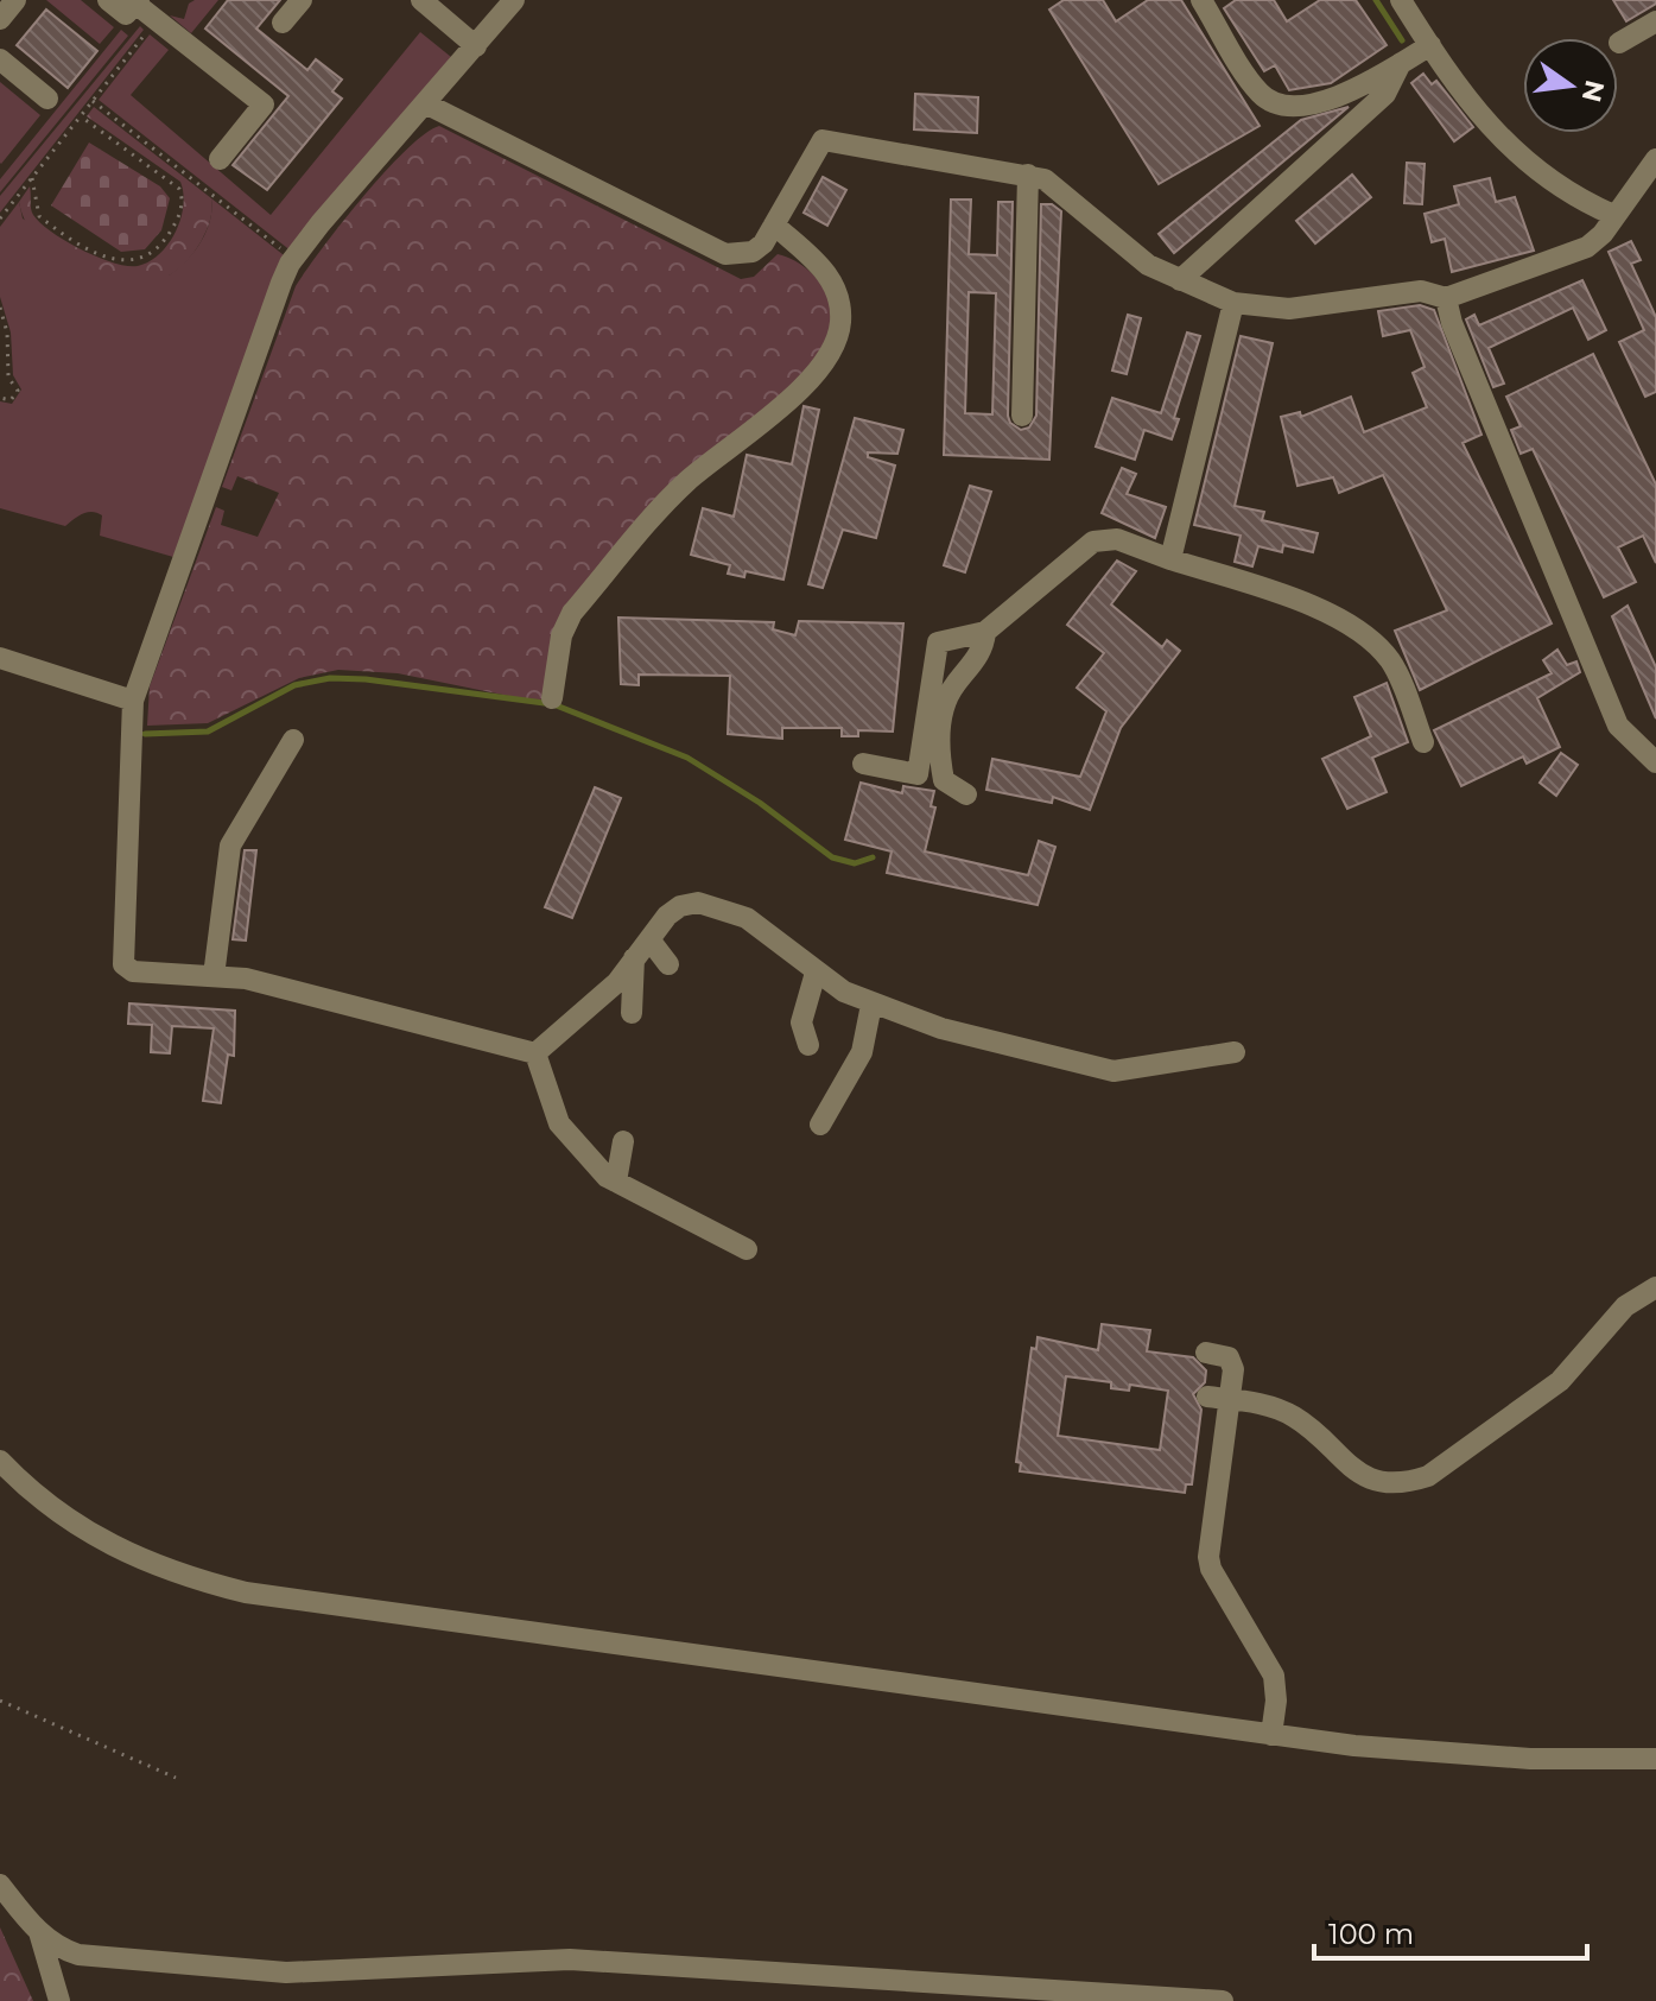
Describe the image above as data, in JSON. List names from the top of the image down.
{
  "scale_bar": "100 m",
  "north": "right"
}
